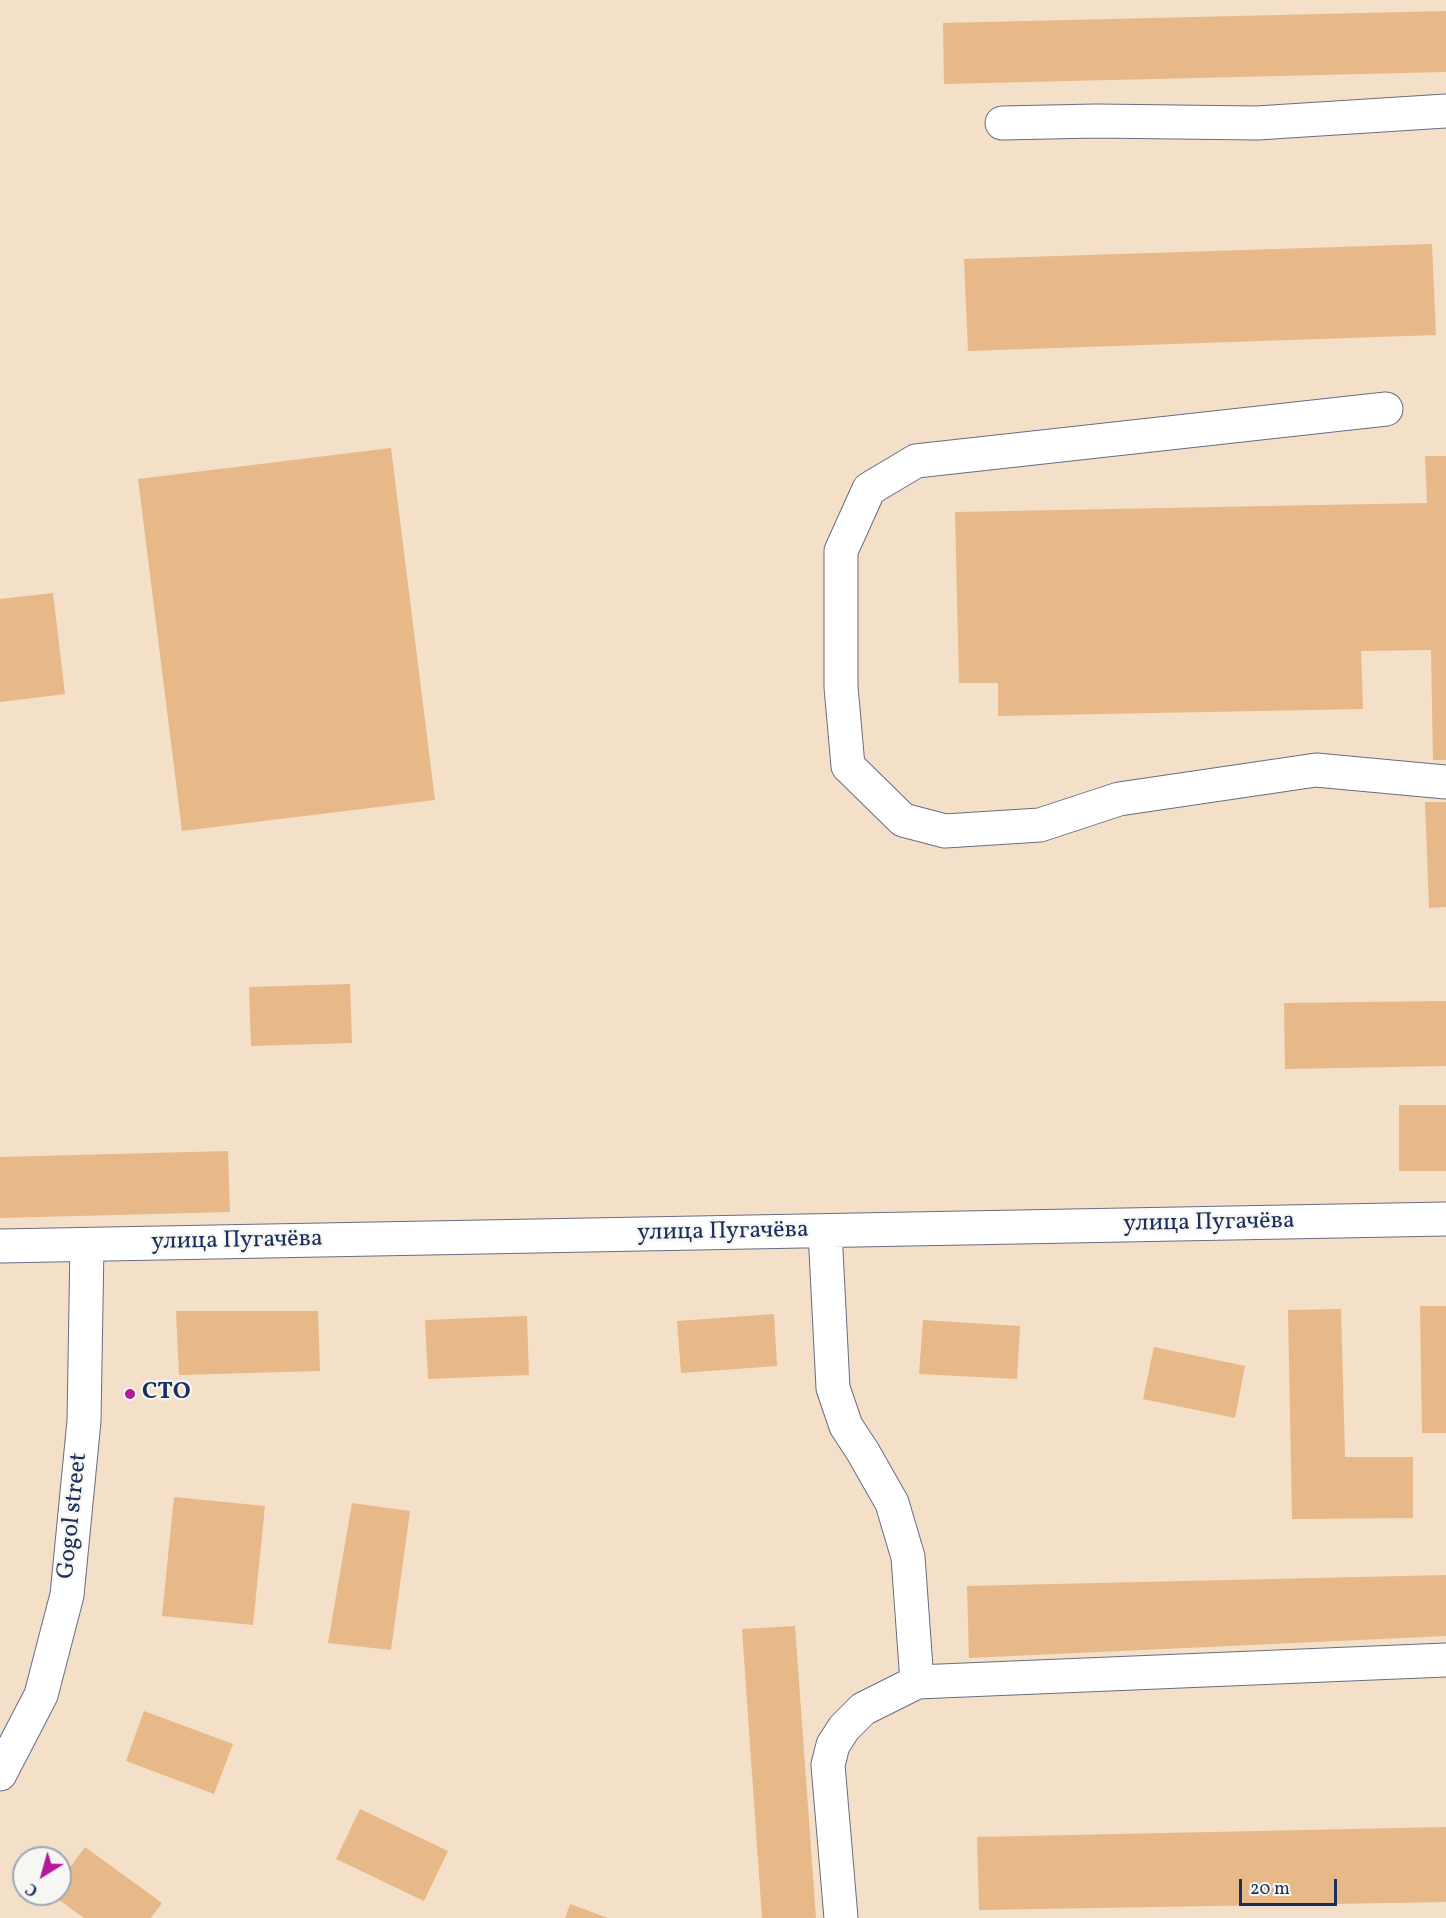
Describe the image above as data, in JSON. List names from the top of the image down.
{
  "streets": {
    "street": ["улица Пугачёва", "Gogol street"]
  },
  "crossings": [
    ["улица Пугачёва", "Gogol street"]
  ],
  "places": ["СТО"],
  "scale_bar": "20 m",
  "north": "bottom left"
}
